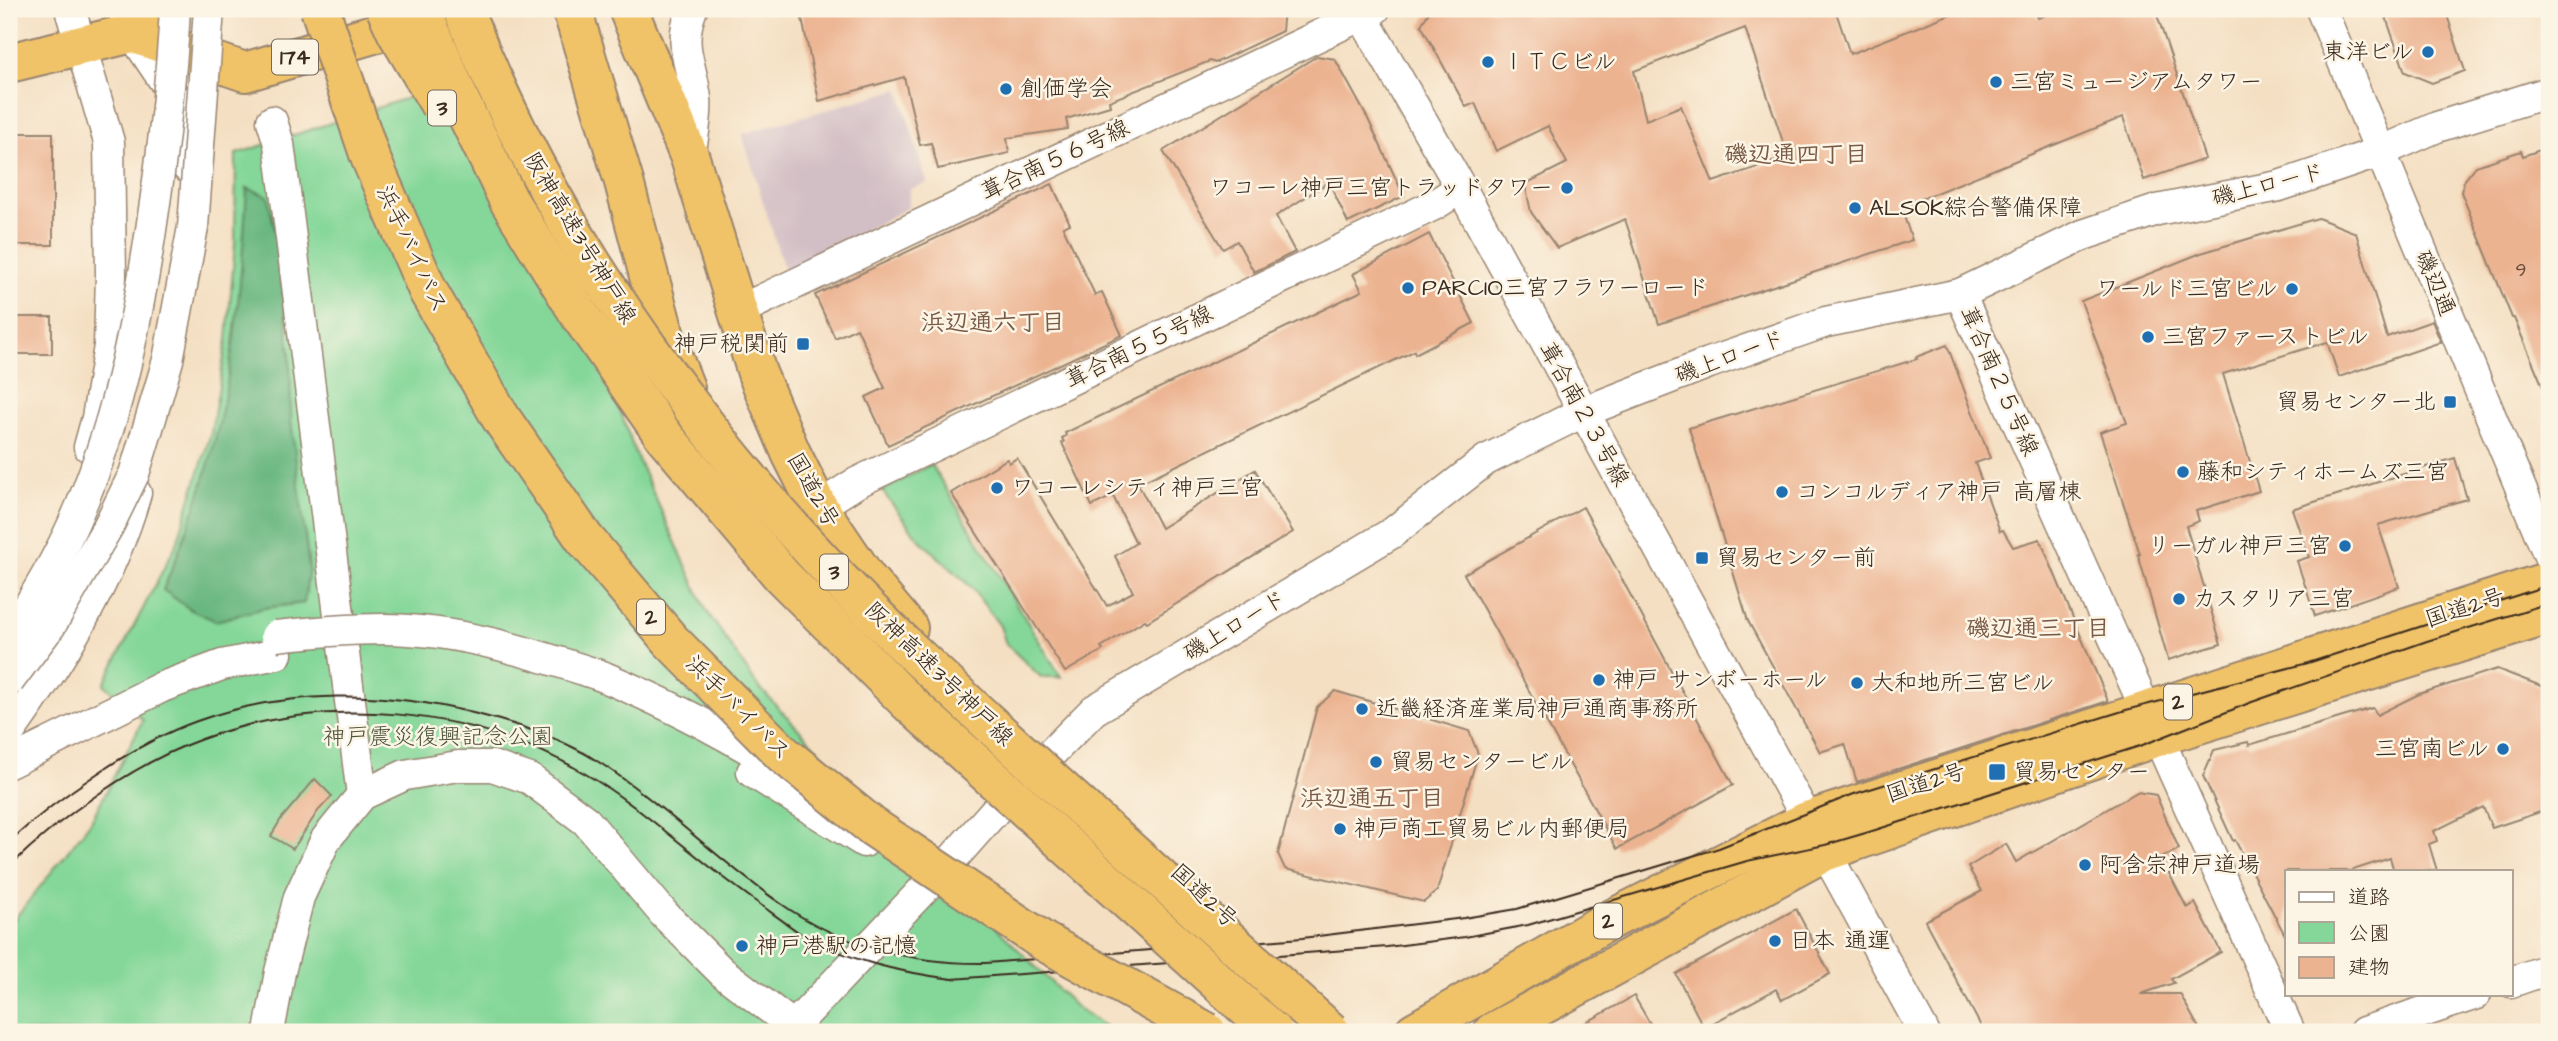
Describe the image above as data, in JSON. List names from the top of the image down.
{
  "streets": {
    "highway": [
      "174",
      "3",
      "阪神高速3号神戸線",
      "浜手バイパス",
      "国道2号",
      "2"
    ],
    "street": [
      "葺合南５６号線",
      "磯上ロード",
      "磯辺通",
      "葺合南５５号線",
      "葺合南２５号線",
      "葺合南２３号線"
    ]
  },
  "crossings": [
    ["174", "阪神高速3号神戸線"],
    ["3", "阪神高速3号神戸線"],
    ["葺合南５６号線", "葺合南２３号線"],
    ["葺合南５６号線", "国道2号"],
    ["磯上ロード", "磯辺通"],
    ["磯上ロード", "葺合南２５号線"],
    ["磯上ロード", "葺合南２３号線"],
    ["磯上ロード", "国道2号"],
    ["葺合南５５号線", "葺合南２３号線"],
    ["葺合南５５号線", "国道2号"],
    ["葺合南２５号線", "国道2号"],
    ["葺合南２３号線", "国道2号"]
  ],
  "districts": [
    "磯辺通四丁目",
    "浜辺通六丁目",
    "磯辺通三丁目",
    "浜辺通五丁目"
  ],
  "parks": ["神戸震災復興記念公園"],
  "places": {
    "other": [
      "東洋ビル",
      "ＩＴＣビル",
      "三宮ミュージアムタワー",
      "創価学会",
      "ワコーレ神戸三宮トラッドタワー",
      "ALSOK綜合警備保障",
      "PARCIO三宮フラワーロード",
      "ワールド三宮ビル",
      "三宮ファーストビル",
      "藤和シティホームズ三宮",
      "ワコーレシティ神戸三宮",
      "コンコルディア神戸 高層棟",
      "リーガル神戸三宮",
      "カスタリア三宮",
      "神戸 サンボーホール",
      "大和地所三宮ビル",
      "近畿経済産業局神戸通商事務所",
      "三宮南ビル",
      "貿易センタービル",
      "神戸商工貿易ビル内郵便局",
      "阿含宗神戸道場",
      "日本 通運",
      "神戸港駅の記憶"
    ],
    "transit": [
      "神戸税関前",
      "貿易センター北",
      "貿易センター前",
      "貿易センター"
    ]
  },
  "house_numbers": ["9"],
  "legend": ["道路", "公園", "建物"]
}
